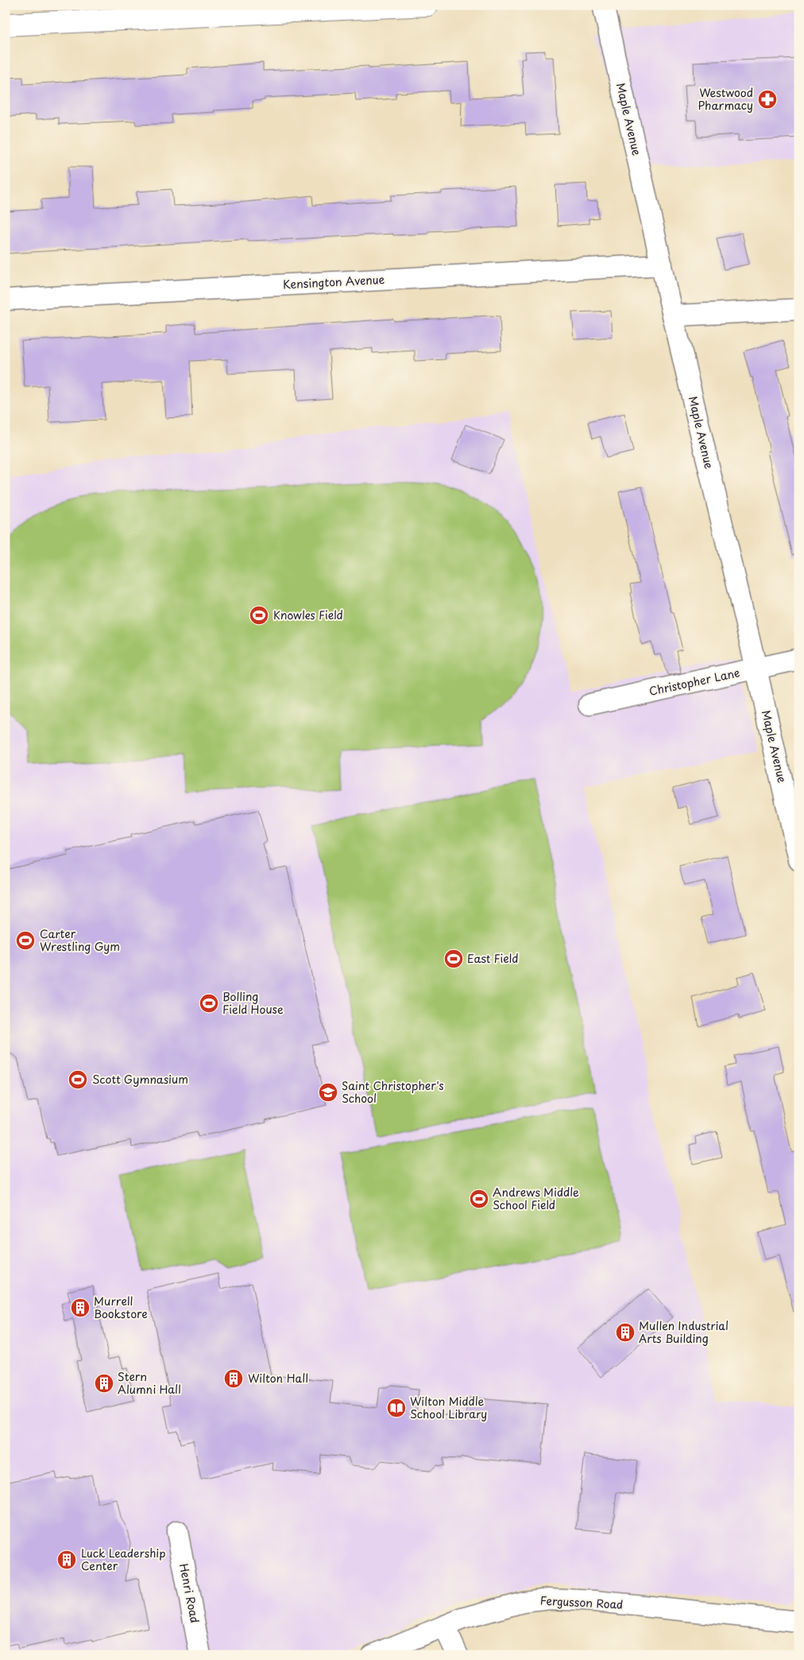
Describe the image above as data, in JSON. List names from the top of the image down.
{
  "streets": {
    "street": [
      "Maple Avenue",
      "Kensington Avenue",
      "Christopher Lane",
      "Henri Road",
      "Fergusson Road"
    ]
  },
  "crossings": [
    ["Maple Avenue", "Kensington Avenue"],
    ["Maple Avenue", "Christopher Lane"]
  ],
  "places": {
    "pharmacy": ["Westwood Pharmacy"],
    "sports": [
      "Knowles Field",
      "Carter Wrestling Gym",
      "East Field",
      "Bolling Field House",
      "Scott Gymnasium",
      "Andrews Middle School Field"
    ],
    "school or university": ["Saint Christopher's School"],
    "building": [
      "Murrell Bookstore",
      "Mullen Industrial Arts Building",
      "Wilton Hall",
      "Stern Alumni Hall",
      "Luck Leadership Center"
    ],
    "library": ["Wilton Middle School Library"]
  }
}
